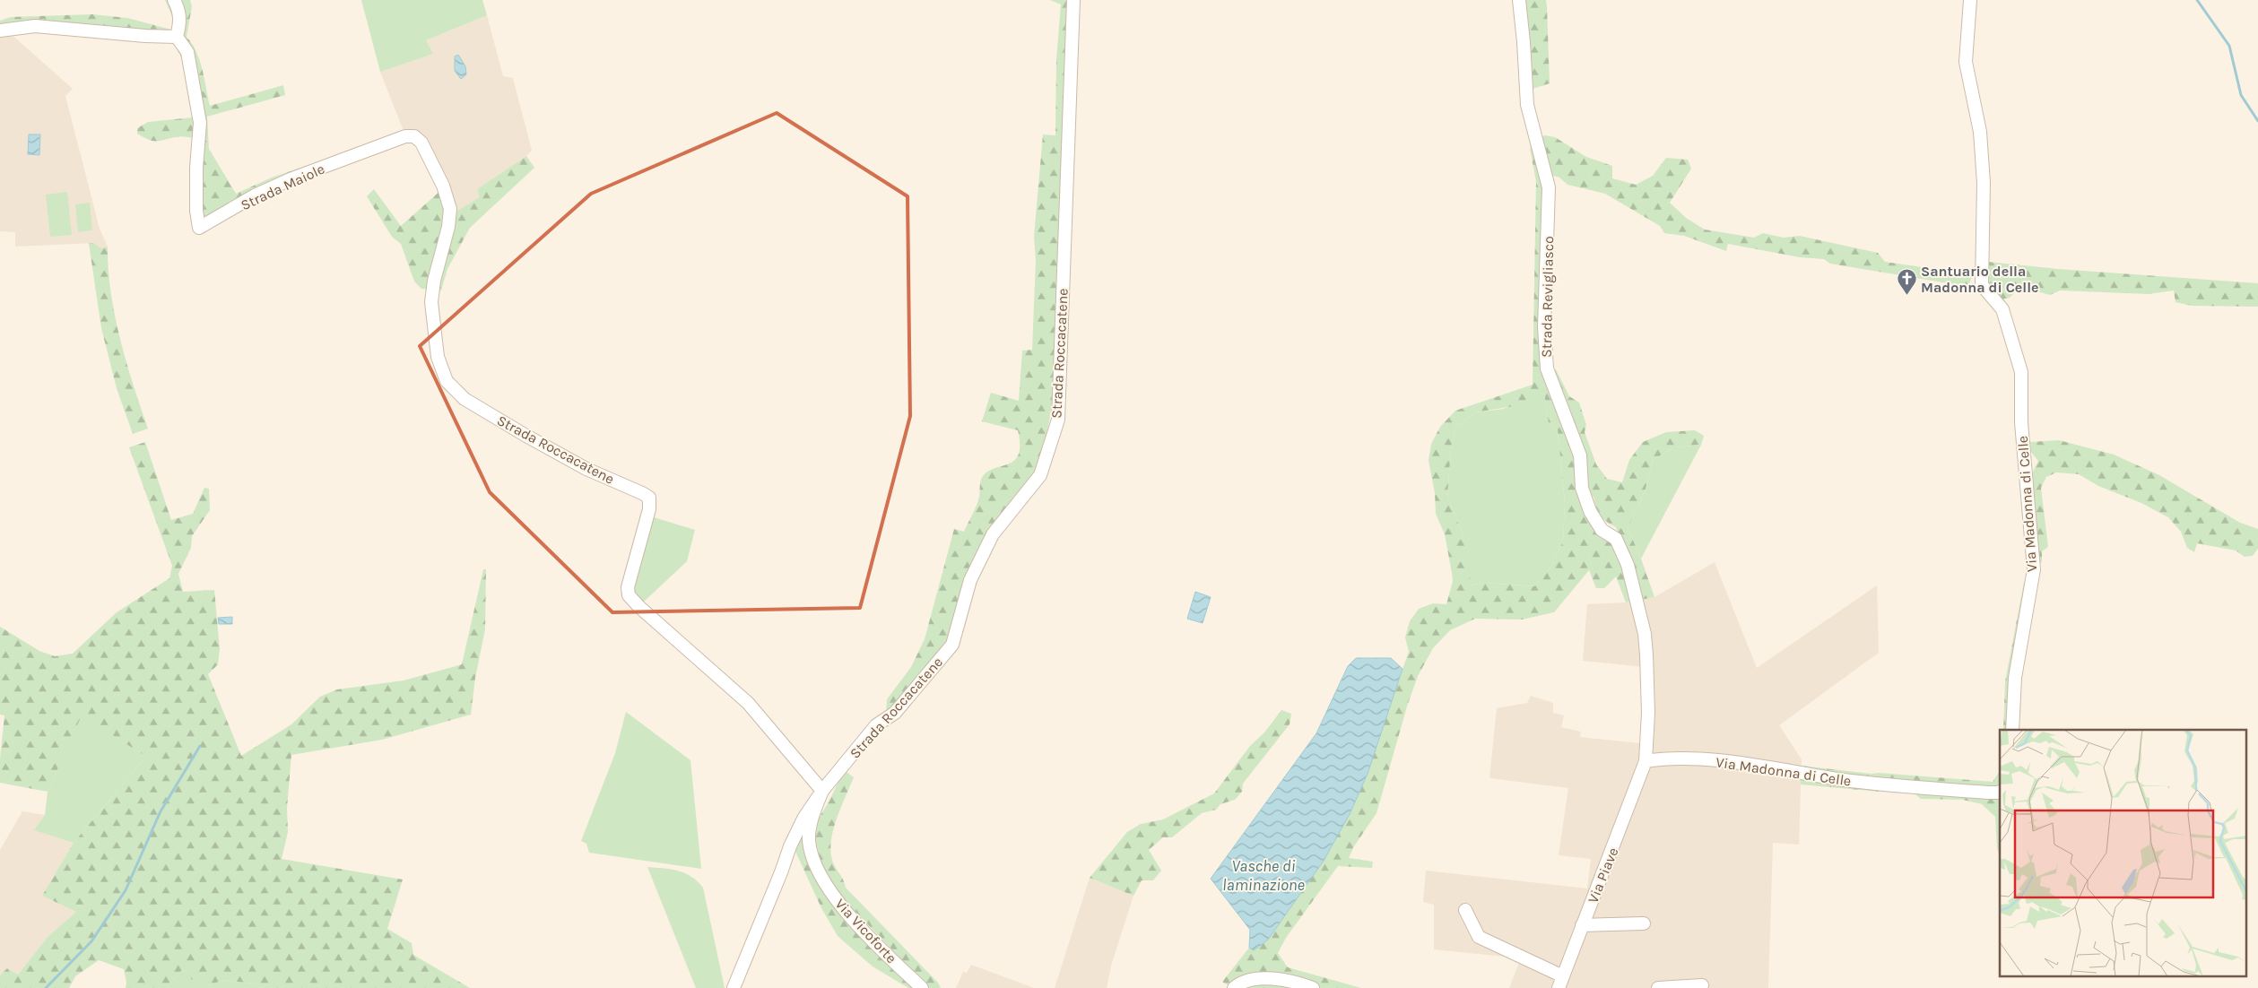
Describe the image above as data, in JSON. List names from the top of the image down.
{
  "streets": {
    "street": [
      "Strada Maiole",
      "Strada Revigliasco",
      "Strada Roccacatene",
      "Via Madonna di Celle",
      "Via Piave",
      "Via Vicoforte"
    ]
  },
  "crossings": [
    ["Strada Maiole", "Strada Roccacatene"],
    ["Strada Revigliasco", "Via Madonna di Celle"],
    ["Strada Revigliasco", "Via Piave"],
    ["Strada Roccacatene", "Via Vicoforte"],
    ["Via Madonna di Celle", "Via Piave"]
  ],
  "water": ["Vasche di laminazione"],
  "places": {
    "church": ["Santuario della Madonna di Celle"]
  }
}
